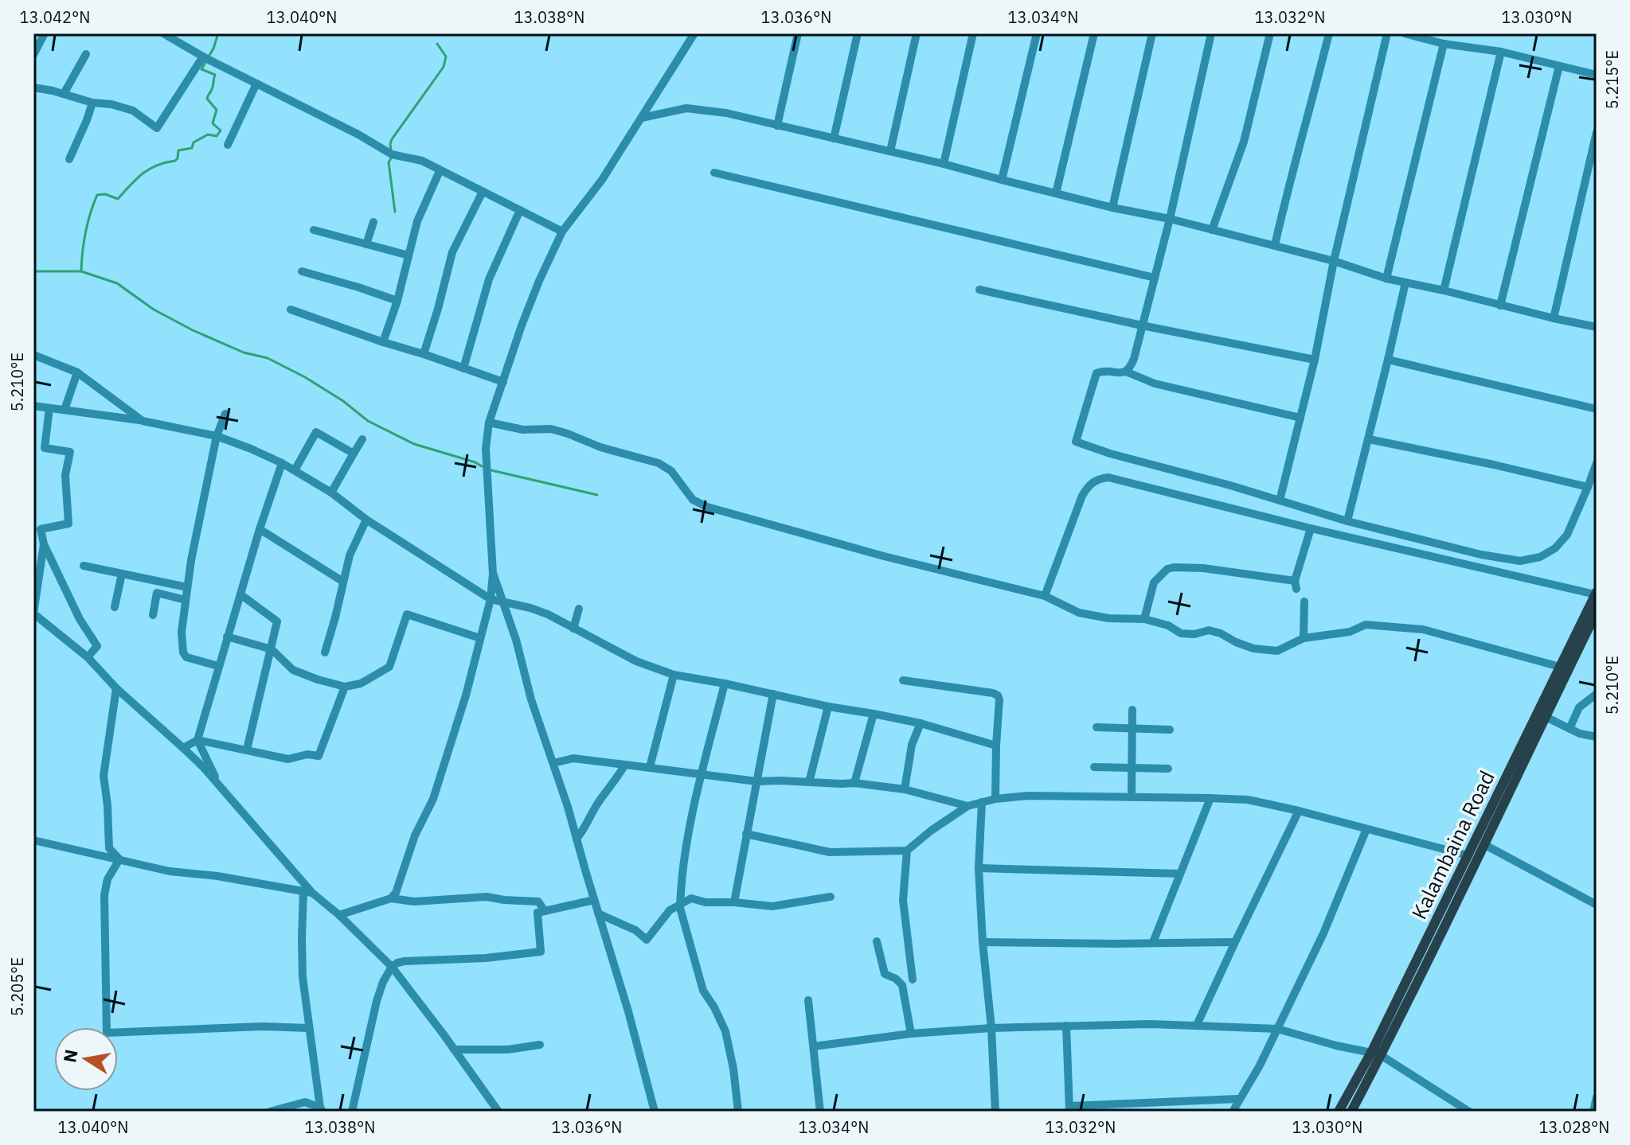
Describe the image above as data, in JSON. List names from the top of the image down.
{
  "streets": {
    "main road": ["Kalambaina Road"]
  },
  "north": "left",
  "coordinates": [
    "13.042°N",
    "13.040°N",
    "13.038°N",
    "13.036°N",
    "13.034°N",
    "13.032°N",
    "13.030°N",
    "5.215°E",
    "5.210°E",
    "5.205°E",
    "13.028°N"
  ]
}
